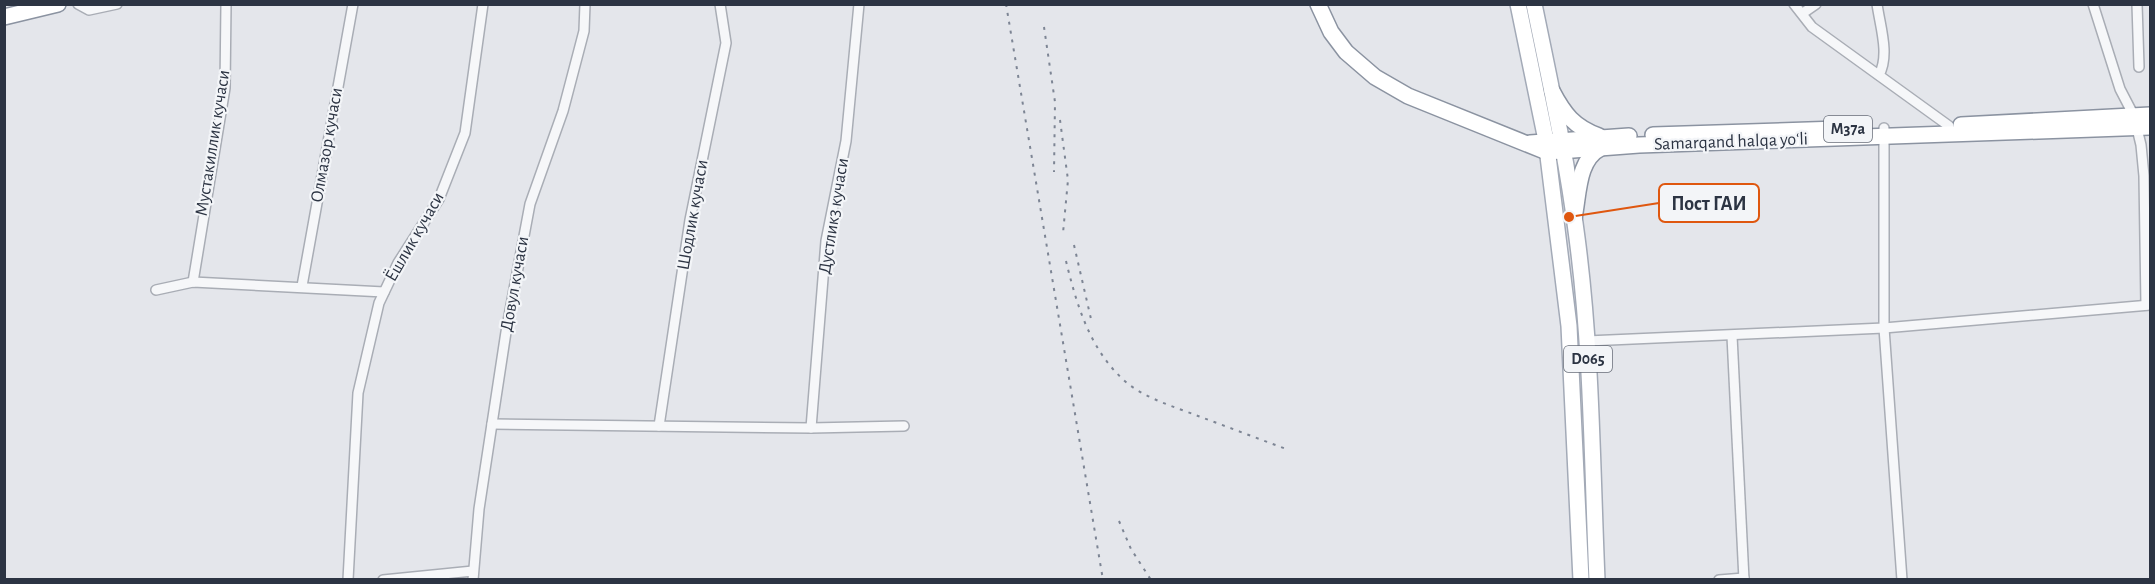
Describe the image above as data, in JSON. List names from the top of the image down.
{
  "streets": {
    "main road": ["M37a", "Samarqand halqa yoʻli", "D065"],
    "street": [
      "Мустакиллик кучаси",
      "Олмазор кучаси",
      "Шодлик кучаси",
      "Дустлик3 кучаси",
      "Ёшлик кучаси",
      "Довул кучаси"
    ]
  },
  "crossings": [
    ["Samarqand halqa yoʻli", "D065"]
  ],
  "places": ["Пост ГАИ"]
}
